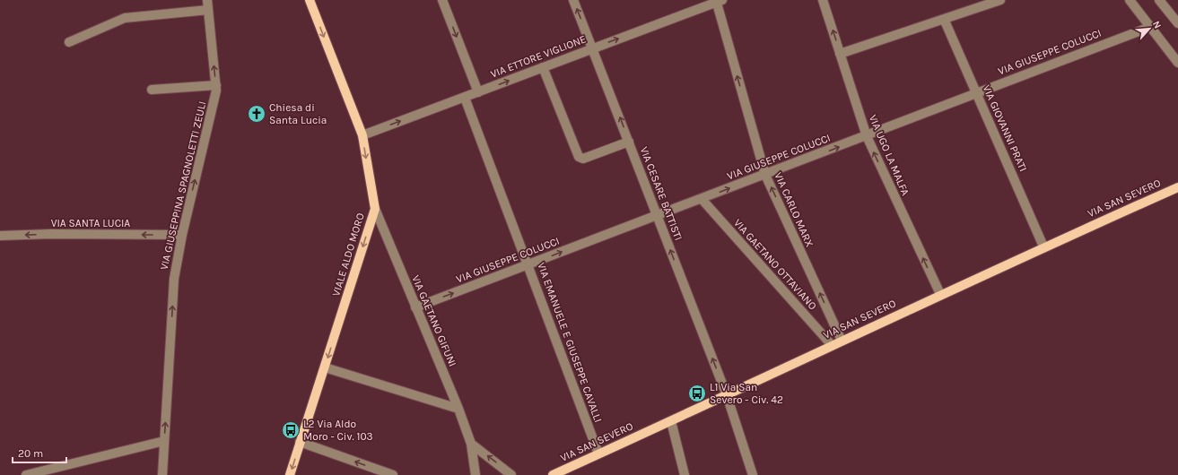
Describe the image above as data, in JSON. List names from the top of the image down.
{
  "streets": {
    "main road": ["VIA SAN SEVERO", "VIALE ALDO MORO"],
    "street": [
      "VIA GIUSEPPE COLUCCI",
      "VIA ETTORE VIGLIONE",
      "VIA GIOVANNI PRATI",
      "VIA UGO LA MALFA",
      "VIA GIUSEPPINA SPAGNOLETTI ZEULI",
      "VIA CESARE BATTISTI",
      "VIA CARLO MARX",
      "VIA SANTA LUCIA",
      "VIA GAETANO OTTAVIANO",
      "VIA GAETANO GIFUNI",
      "VIA EMANUELE E GIUSEPPE CAVALLI"
    ]
  },
  "crossings": [
    ["VIA GIUSEPPE COLUCCI", "VIA GIOVANNI PRATI"],
    ["VIA GIUSEPPE COLUCCI", "VIA UGO LA MALFA"],
    ["VIA GIUSEPPE COLUCCI", "VIA CESARE BATTISTI"],
    ["VIA GIUSEPPE COLUCCI", "VIA CARLO MARX"],
    ["VIA GIUSEPPE COLUCCI", "VIA GAETANO OTTAVIANO"],
    ["VIA GIUSEPPE COLUCCI", "VIA GAETANO GIFUNI"],
    ["VIA GIUSEPPE COLUCCI", "VIA EMANUELE E GIUSEPPE CAVALLI"],
    ["VIA ETTORE VIGLIONE", "VIA CESARE BATTISTI"],
    ["VIA ETTORE VIGLIONE", "VIA CARLO MARX"],
    ["VIA ETTORE VIGLIONE", "VIALE ALDO MORO"],
    ["VIA ETTORE VIGLIONE", "VIA EMANUELE E GIUSEPPE CAVALLI"],
    ["VIA GIOVANNI PRATI", "VIA SAN SEVERO"],
    ["VIA UGO LA MALFA", "VIA SAN SEVERO"],
    ["VIA GIUSEPPINA SPAGNOLETTI ZEULI", "VIA SANTA LUCIA"],
    ["VIA CESARE BATTISTI", "VIA SAN SEVERO"],
    ["VIA SAN SEVERO", "VIA CARLO MARX"],
    ["VIA SAN SEVERO", "VIA GAETANO OTTAVIANO"],
    ["VIA SAN SEVERO", "VIA EMANUELE E GIUSEPPE CAVALLI"],
    ["VIALE ALDO MORO", "VIA GAETANO GIFUNI"]
  ],
  "one_way": [
    "VIA GIUSEPPE COLUCCI",
    "VIA ETTORE VIGLIONE",
    "VIA UGO LA MALFA",
    "VIA GIUSEPPINA SPAGNOLETTI ZEULI",
    "VIA CESARE BATTISTI",
    "VIA CARLO MARX",
    "VIA SANTA LUCIA",
    "VIALE ALDO MORO"
  ],
  "places": {
    "church": ["Chiesa di Santa Lucia"],
    "bus stop": ["L1 Via San Severo - Civ. 42", "L2 Via Aldo Moro - Civ. 103"]
  },
  "scale_bar": "20 m",
  "north": "top right"
}
